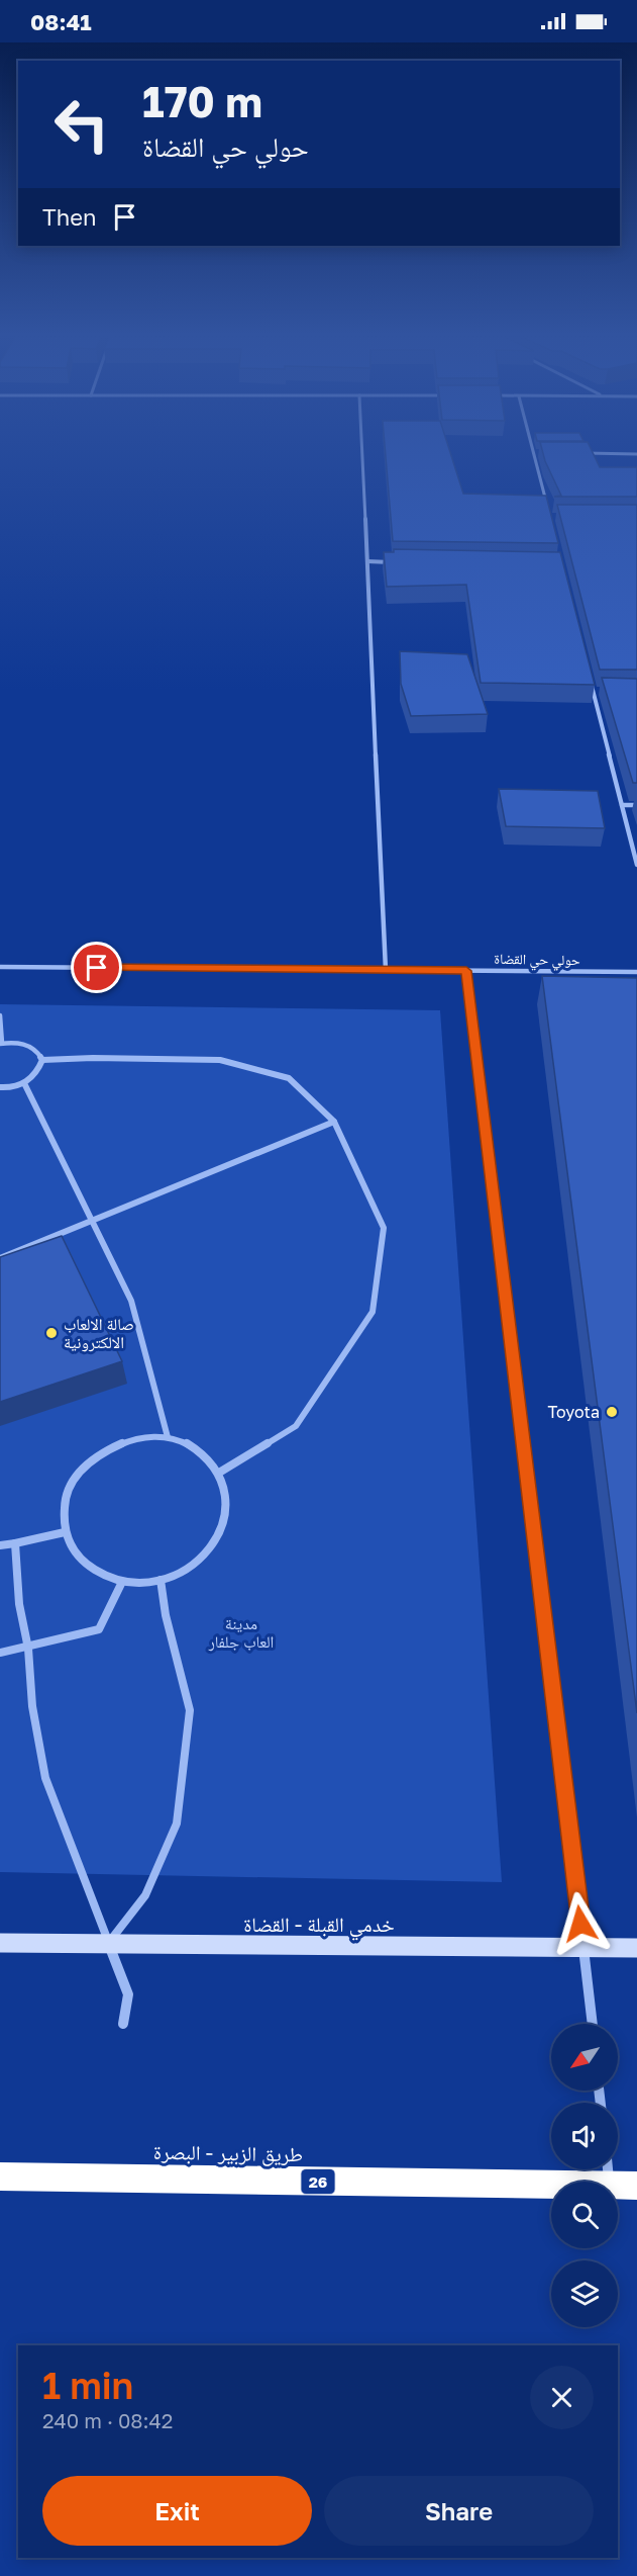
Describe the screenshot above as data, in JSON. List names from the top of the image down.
{
  "streets": {
    "highway": ["طريق الزبير - البصرة", "26"],
    "street": ["حولي حي القضاة", "خدمي القبلة - القضاة"]
  },
  "parks": ["مدينة العاب جلفار"],
  "places": ["صالة الالعاب الالكترونية", "Toyota"],
  "north": "bottom left",
  "page": {
    "status": "08:41",
    "turn": ["170 m", "حولي حي القضاة"],
    "then": "Then",
    "heading": ["1 min", "240 m · 08:42"],
    "buttons": ["Exit", "Share"]
  }
}
